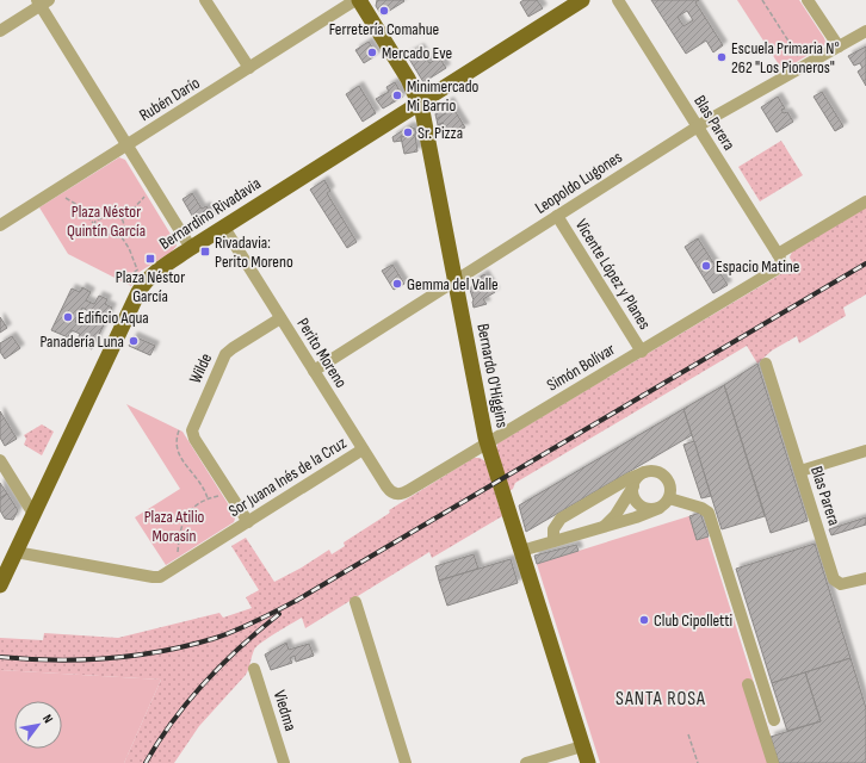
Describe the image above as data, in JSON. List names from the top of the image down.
{
  "streets": {
    "main road": ["Bernardino Rivadavia", "Bernardo O'Higgins"],
    "street": [
      "Rubén Darío",
      "Blas Parera",
      "Leopoldo Lugones",
      "Vicente López y Planes",
      "Perito Moreno",
      "Simón Bolívar",
      "Wilde",
      "Sor Juana Inés de la Cruz",
      "Viedma"
    ]
  },
  "crossings": [
    ["Rubén Darío", "Bernardo O'Higgins"],
    ["Blas Parera", "Leopoldo Lugones"],
    ["Blas Parera", "Simón Bolívar"],
    ["Leopoldo Lugones", "Vicente López y Planes"],
    ["Leopoldo Lugones", "Perito Moreno"],
    ["Leopoldo Lugones", "Bernardo O'Higgins"],
    ["Bernardino Rivadavia", "Perito Moreno"],
    ["Bernardino Rivadavia", "Bernardo O'Higgins"],
    ["Bernardino Rivadavia", "Sor Juana Inés de la Cruz"],
    ["Vicente López y Planes", "Simón Bolívar"],
    ["Perito Moreno", "Simón Bolívar"],
    ["Perito Moreno", "Wilde"],
    ["Perito Moreno", "Sor Juana Inés de la Cruz"],
    ["Simón Bolívar", "Bernardo O'Higgins"]
  ],
  "districts": ["SANTA ROSA"],
  "parks": ["Plaza Néstor Quintín García", "Plaza Atilio Morasín"],
  "places": {
    "other": [
      "Ferretería Comahue",
      "Mercado Eve",
      "Escuela Primaria N° 262 \"Los Pioneros\"",
      "Minimercado Mi Barrio",
      "Sr. Pizza",
      "Espacio Matine",
      "Gemma del Valle",
      "Edificio Aqua",
      "Panadería Luna",
      "Club Cipolletti"
    ],
    "transit": ["Rivadavia: Perito Moreno", "Plaza Néstor García"]
  },
  "north": "top right"
}
